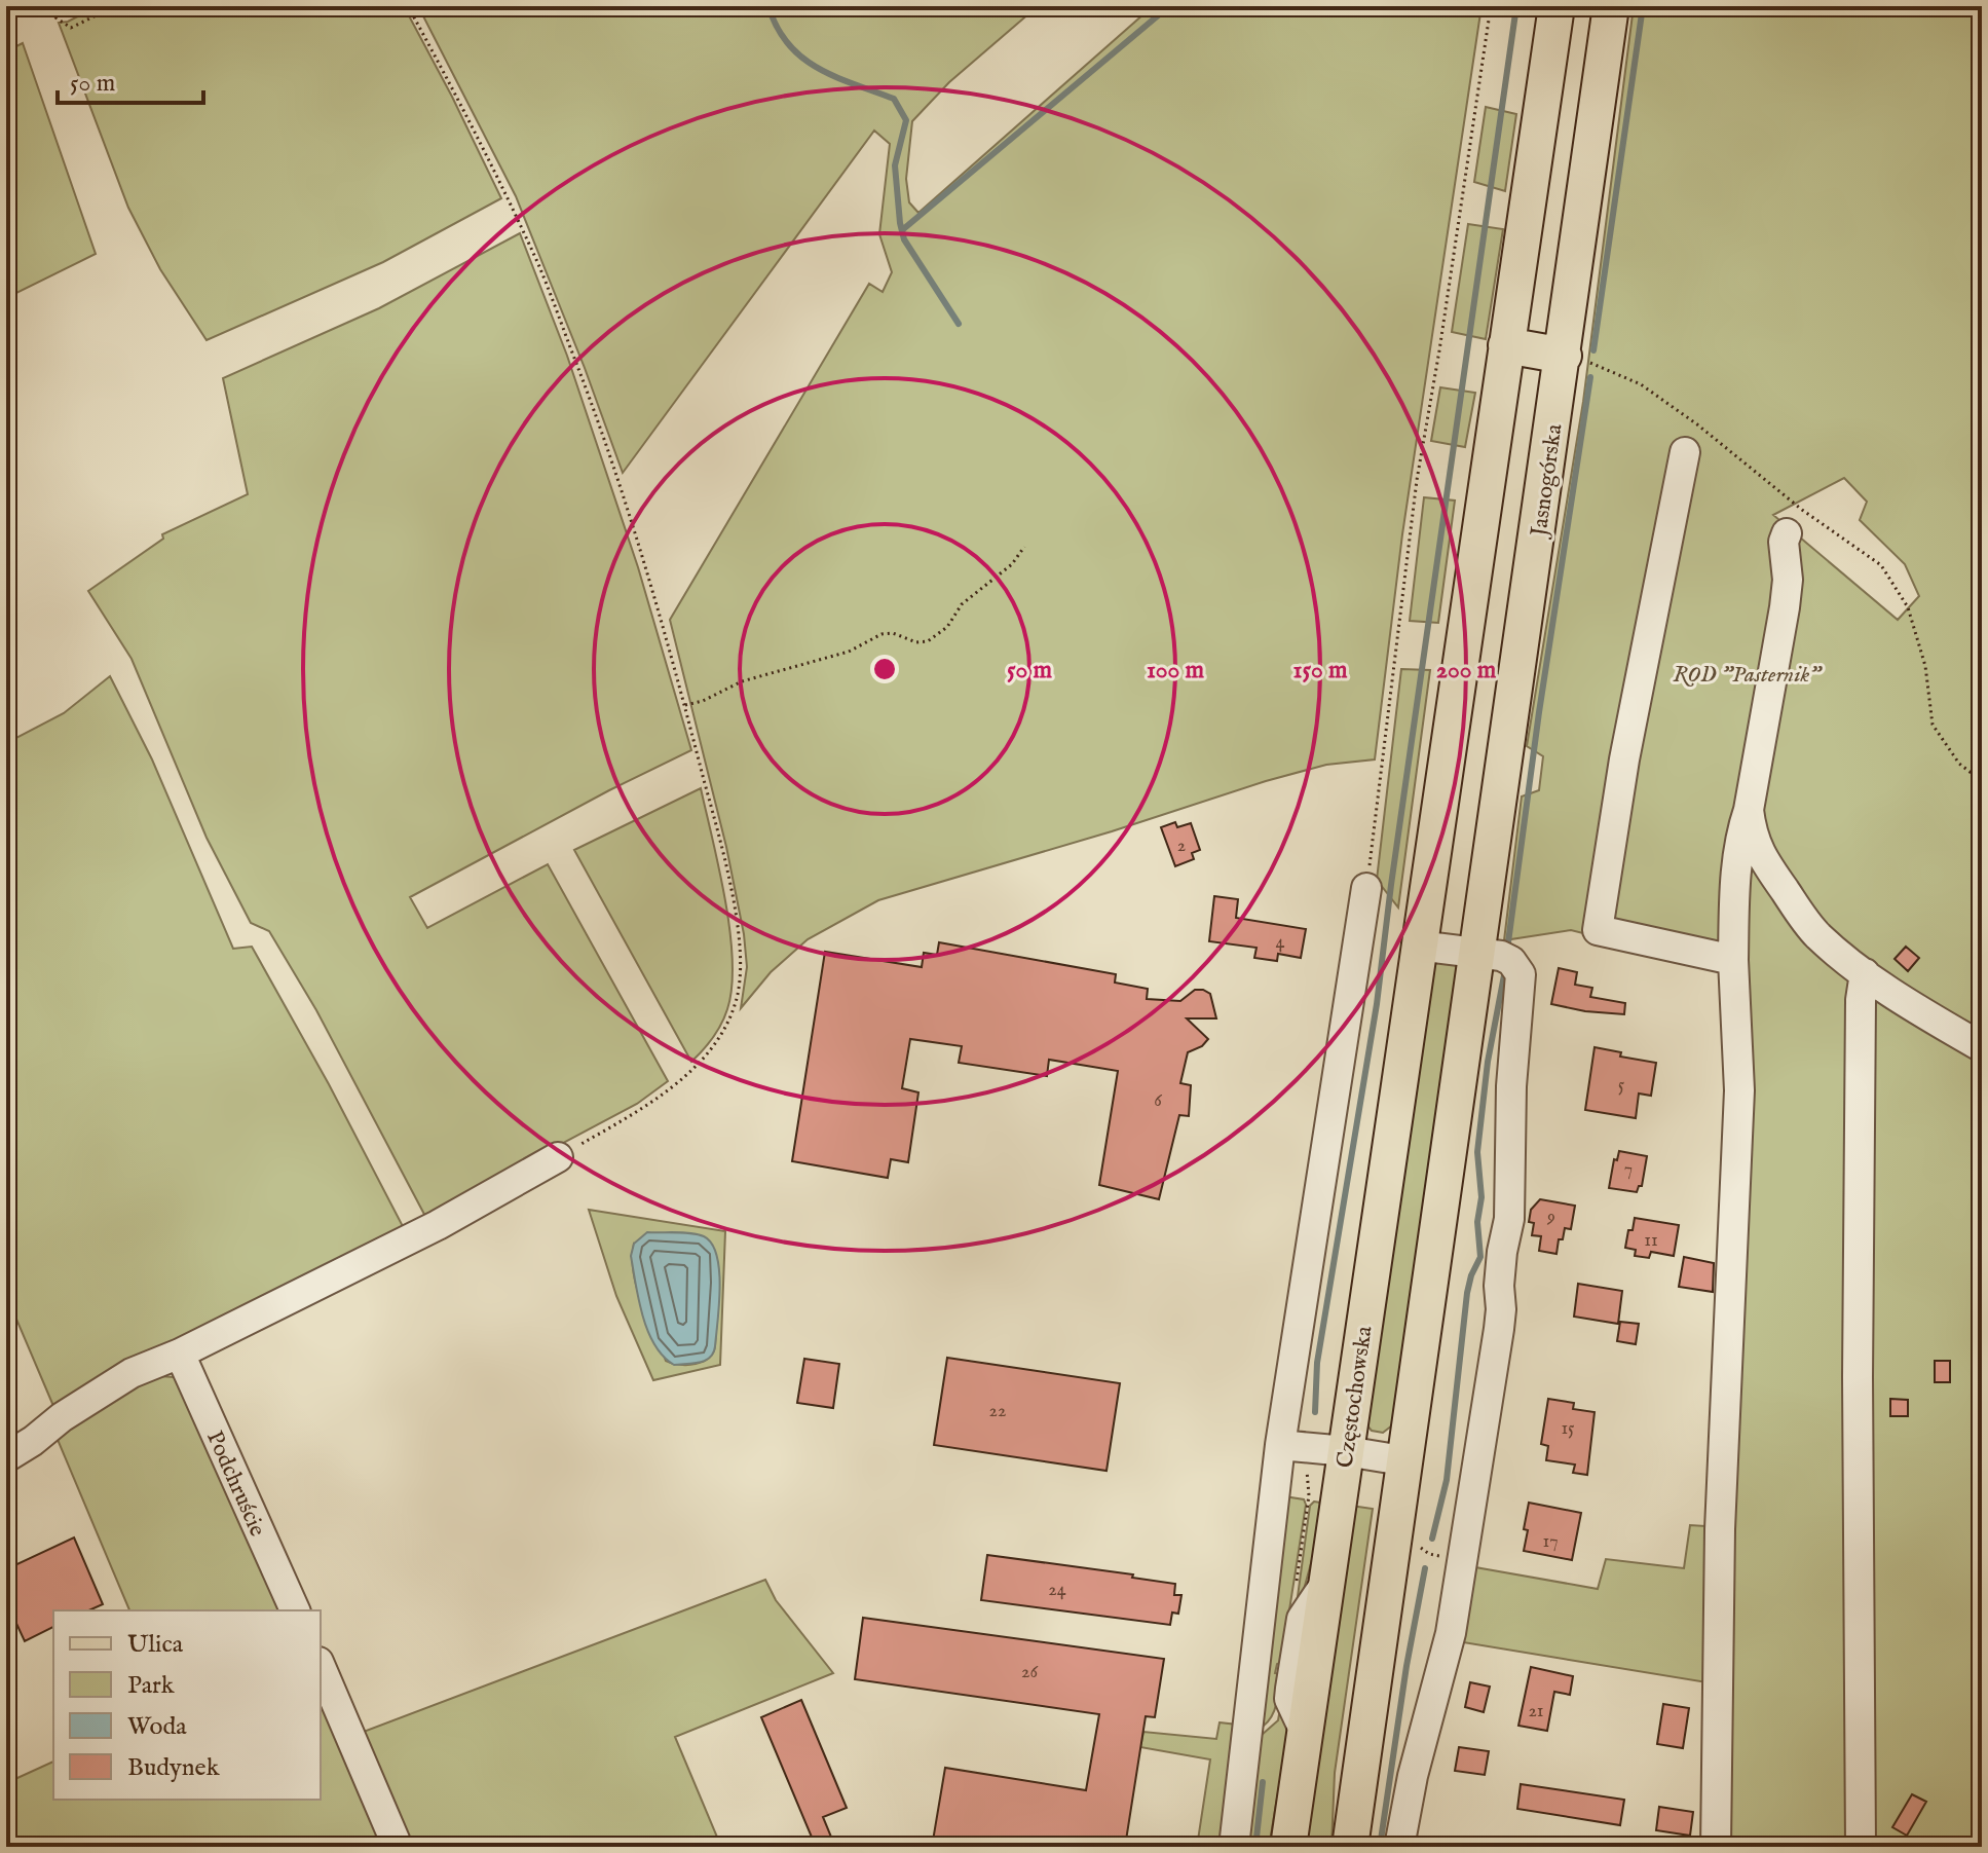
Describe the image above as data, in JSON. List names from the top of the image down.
{
  "streets": {
    "main road": ["Jasnogórska", "Częstochowska"],
    "street": ["Podchruście"]
  },
  "parks": ["ROD \"Pasternik\""],
  "house_numbers": [
    "2",
    "4",
    "5",
    "6",
    "7",
    "9",
    "11",
    "22",
    "15",
    "17",
    "24",
    "26",
    "21"
  ],
  "legend": [
    "Ulica",
    "Park",
    "Woda",
    "Budynek"
  ],
  "scale_bar": "50 m",
  "rings": [
    "50 m",
    "100 m",
    "150 m",
    "200 m"
  ]
}
